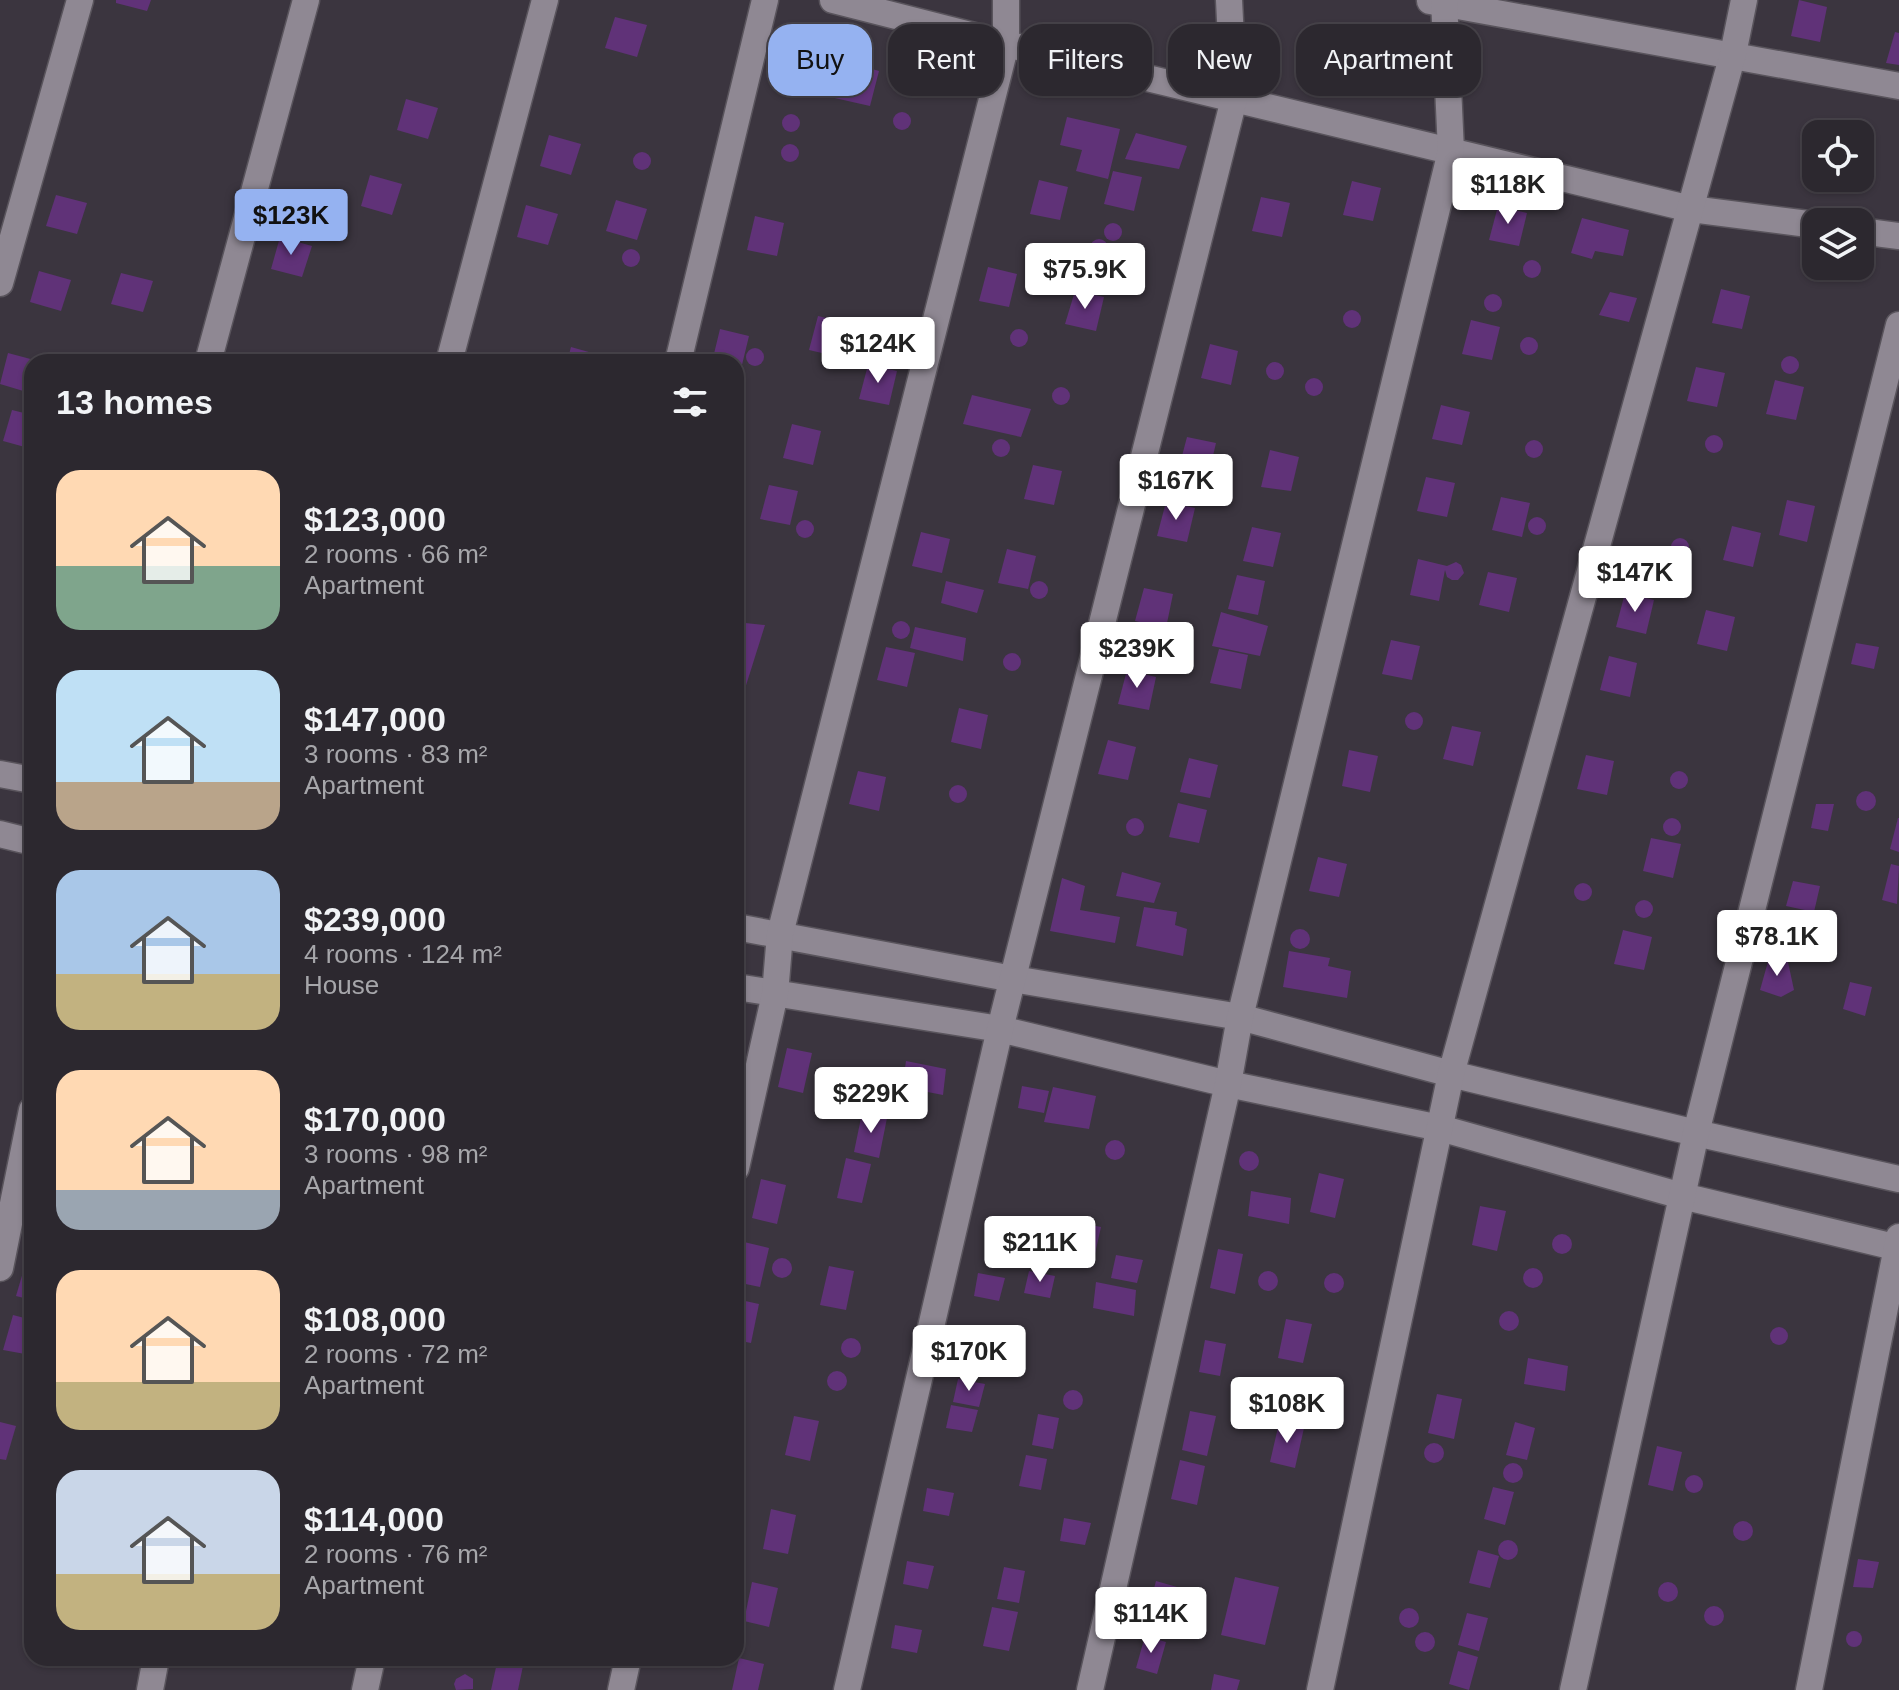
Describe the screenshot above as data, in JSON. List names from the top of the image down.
{
  "page": {
    "chip": [
      "Buy",
      "Rent",
      "Filters",
      "New",
      "Apartment"
    ],
    "price": [
      "$118K",
      "$123K",
      "$75.9K",
      "$124K",
      "$167K",
      "$147K",
      "$239K",
      "$78.1K",
      "$229K",
      "$211K",
      "$170K",
      "$108K",
      "$114K"
    ],
    "heading": "13 homes",
    "list": [
      {
        "name": "$123,000",
        "note": "2 rooms · 66 m² · Apartment"
      },
      {
        "name": "$147,000",
        "note": "3 rooms · 83 m² · Apartment"
      },
      {
        "name": "$239,000",
        "note": "4 rooms · 124 m² · House"
      },
      {
        "name": "$170,000",
        "note": "3 rooms · 98 m² · Apartment"
      },
      {
        "name": "$108,000",
        "note": "2 rooms · 72 m² · Apartment"
      },
      {
        "name": "$114,000",
        "note": "2 rooms · 76 m² · Apartment"
      }
    ]
  }
}
